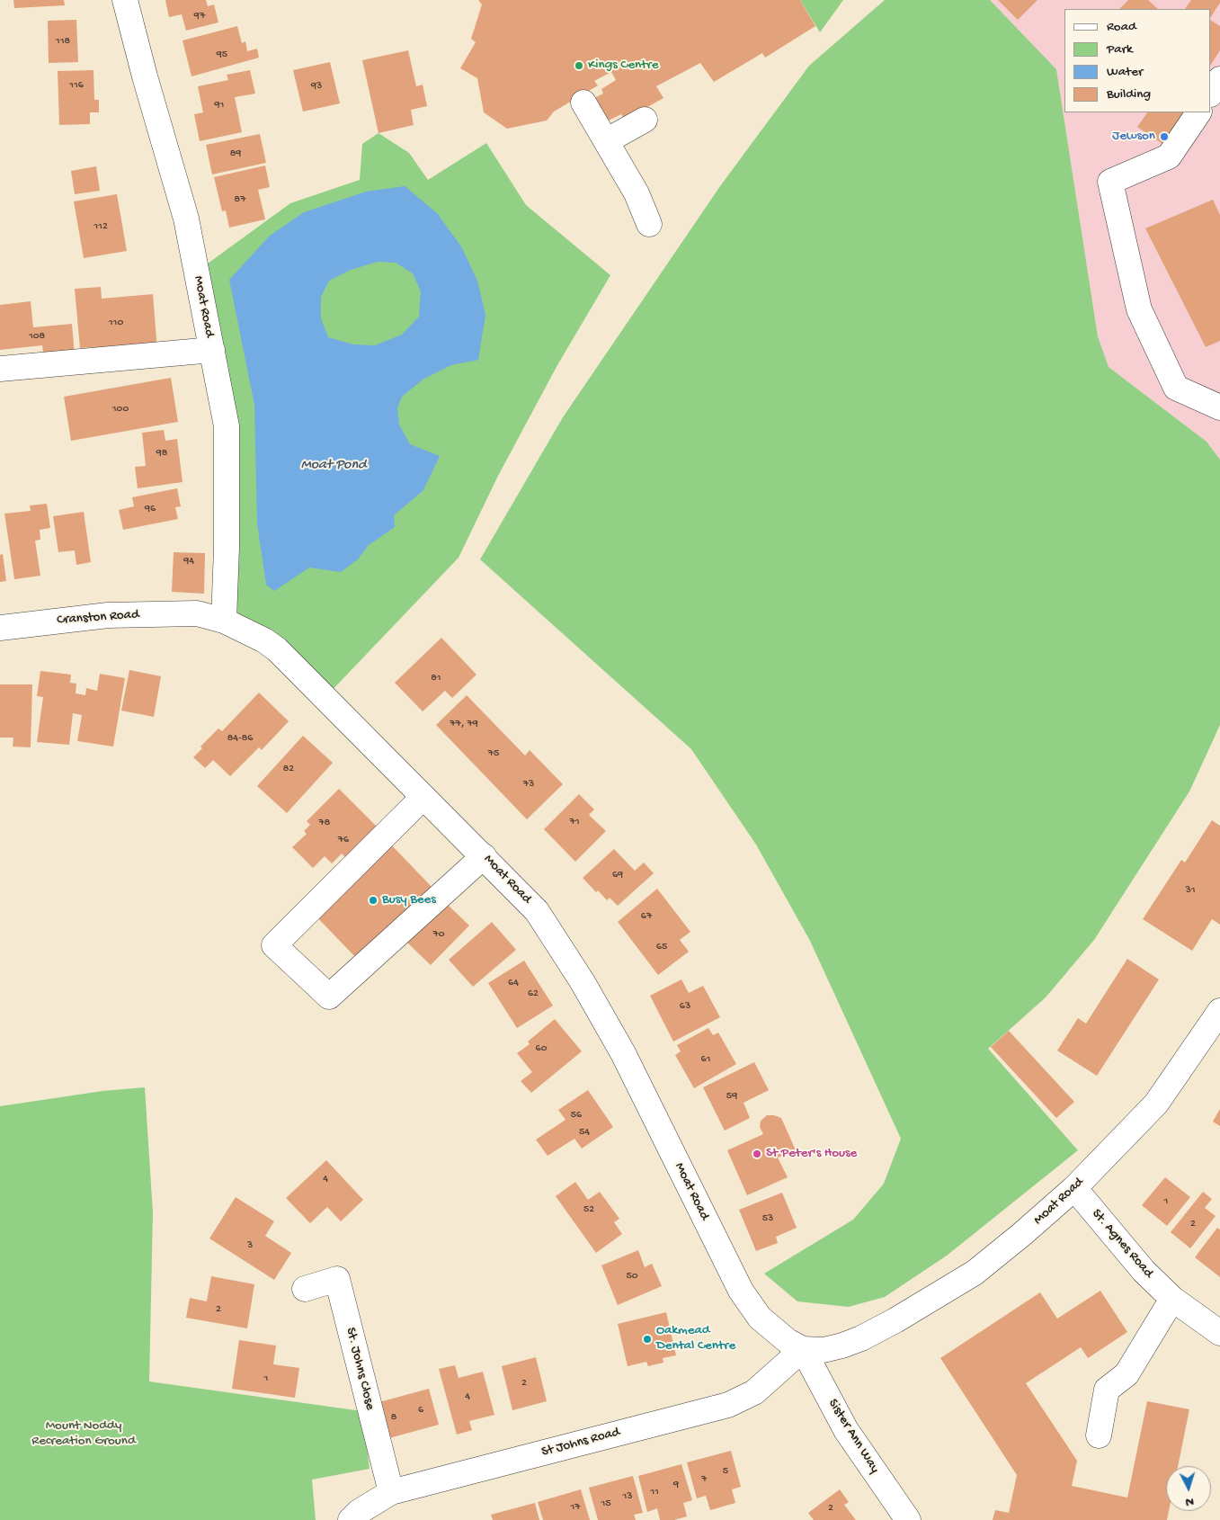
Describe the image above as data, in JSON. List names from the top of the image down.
{
  "streets": {
    "street": [
      "Moat Road",
      "Cranston Road",
      "St. Agnes Road",
      "St. Johns Close",
      "Sister Ann Way",
      "St Johns Road"
    ]
  },
  "crossings": [
    ["Moat Road", "Cranston Road"],
    ["Moat Road", "St. Agnes Road"],
    ["Moat Road", "Sister Ann Way"],
    ["Moat Road", "St Johns Road"],
    ["St. Johns Close", "St Johns Road"],
    ["Sister Ann Way", "St Johns Road"]
  ],
  "water": ["Moat Pond"],
  "parks": ["Mount Noddy Recreation Ground"],
  "places": [
    "Kings Centre",
    "Jewson",
    "Busy Bees",
    "St Peter's House",
    "Oakmead Dental Centre"
  ],
  "house_numbers": [
    "97",
    "118",
    "95",
    "116",
    "93",
    "91",
    "89",
    "87",
    "112",
    "110",
    "108",
    "100",
    "98",
    "96",
    "94",
    "81",
    "77, 79",
    "84-86",
    "75",
    "82",
    "73",
    "71",
    "78",
    "76",
    "69",
    "31",
    "67",
    "70",
    "65",
    "64",
    "62",
    "63",
    "60",
    "61",
    "59",
    "56",
    "54",
    "4",
    "1",
    "52",
    "53",
    "2",
    "3",
    "50",
    "2",
    "1",
    "2",
    "4",
    "6",
    "8",
    "5",
    "7",
    "9",
    "11",
    "13",
    "15",
    "17",
    "2"
  ],
  "legend": [
    "Road",
    "Park",
    "Water",
    "Building"
  ],
  "north": "bottom"
}
